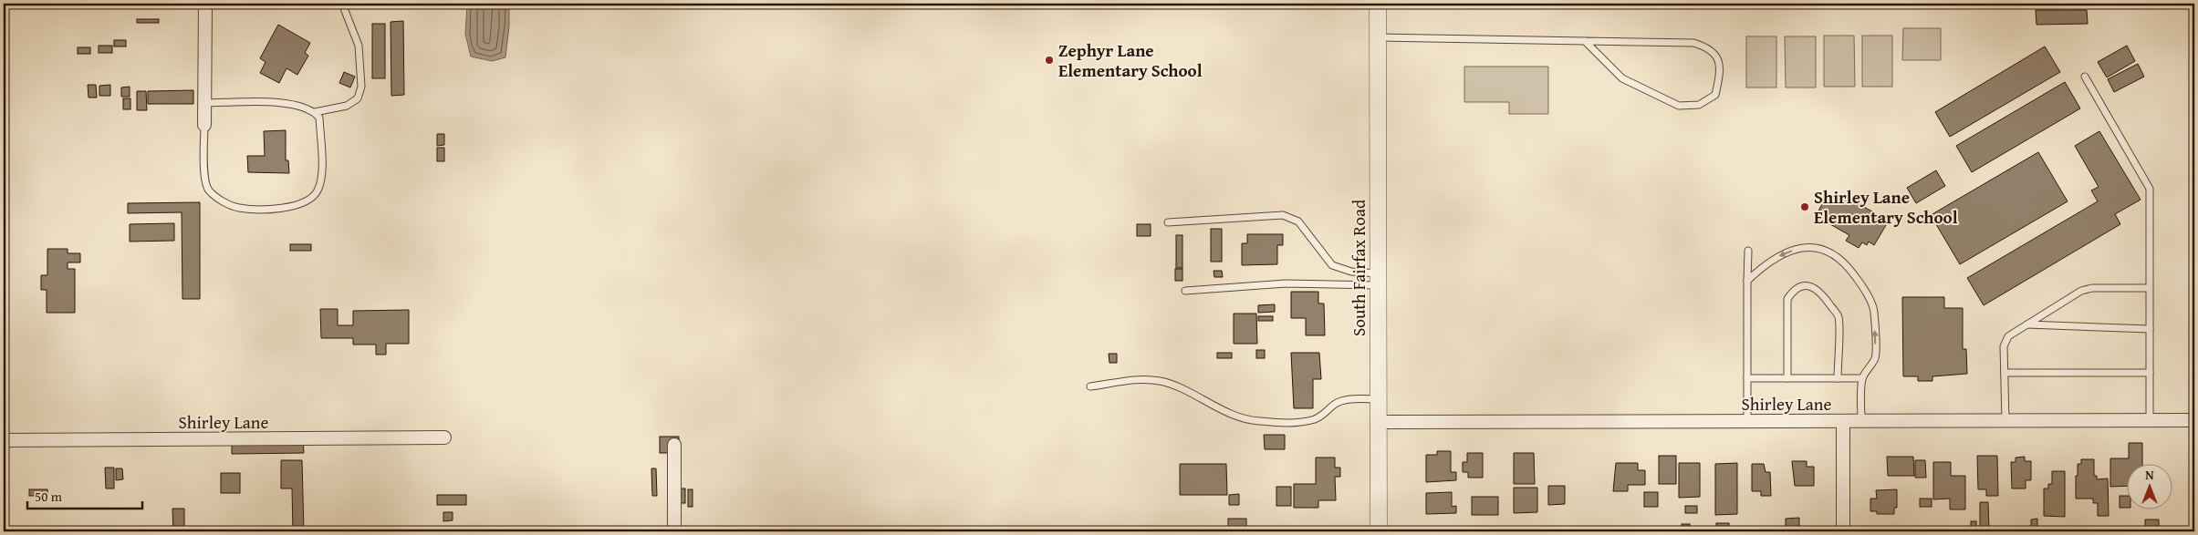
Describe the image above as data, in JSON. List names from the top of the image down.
{
  "streets": {
    "street": ["South Fairfax Road", "Shirley Lane"]
  },
  "crossings": [
    ["South Fairfax Road", "Shirley Lane"]
  ],
  "places": ["Zephyr Lane Elementary School", "Shirley Lane Elementary School"],
  "scale_bar": "50 m",
  "north": "top"
}
